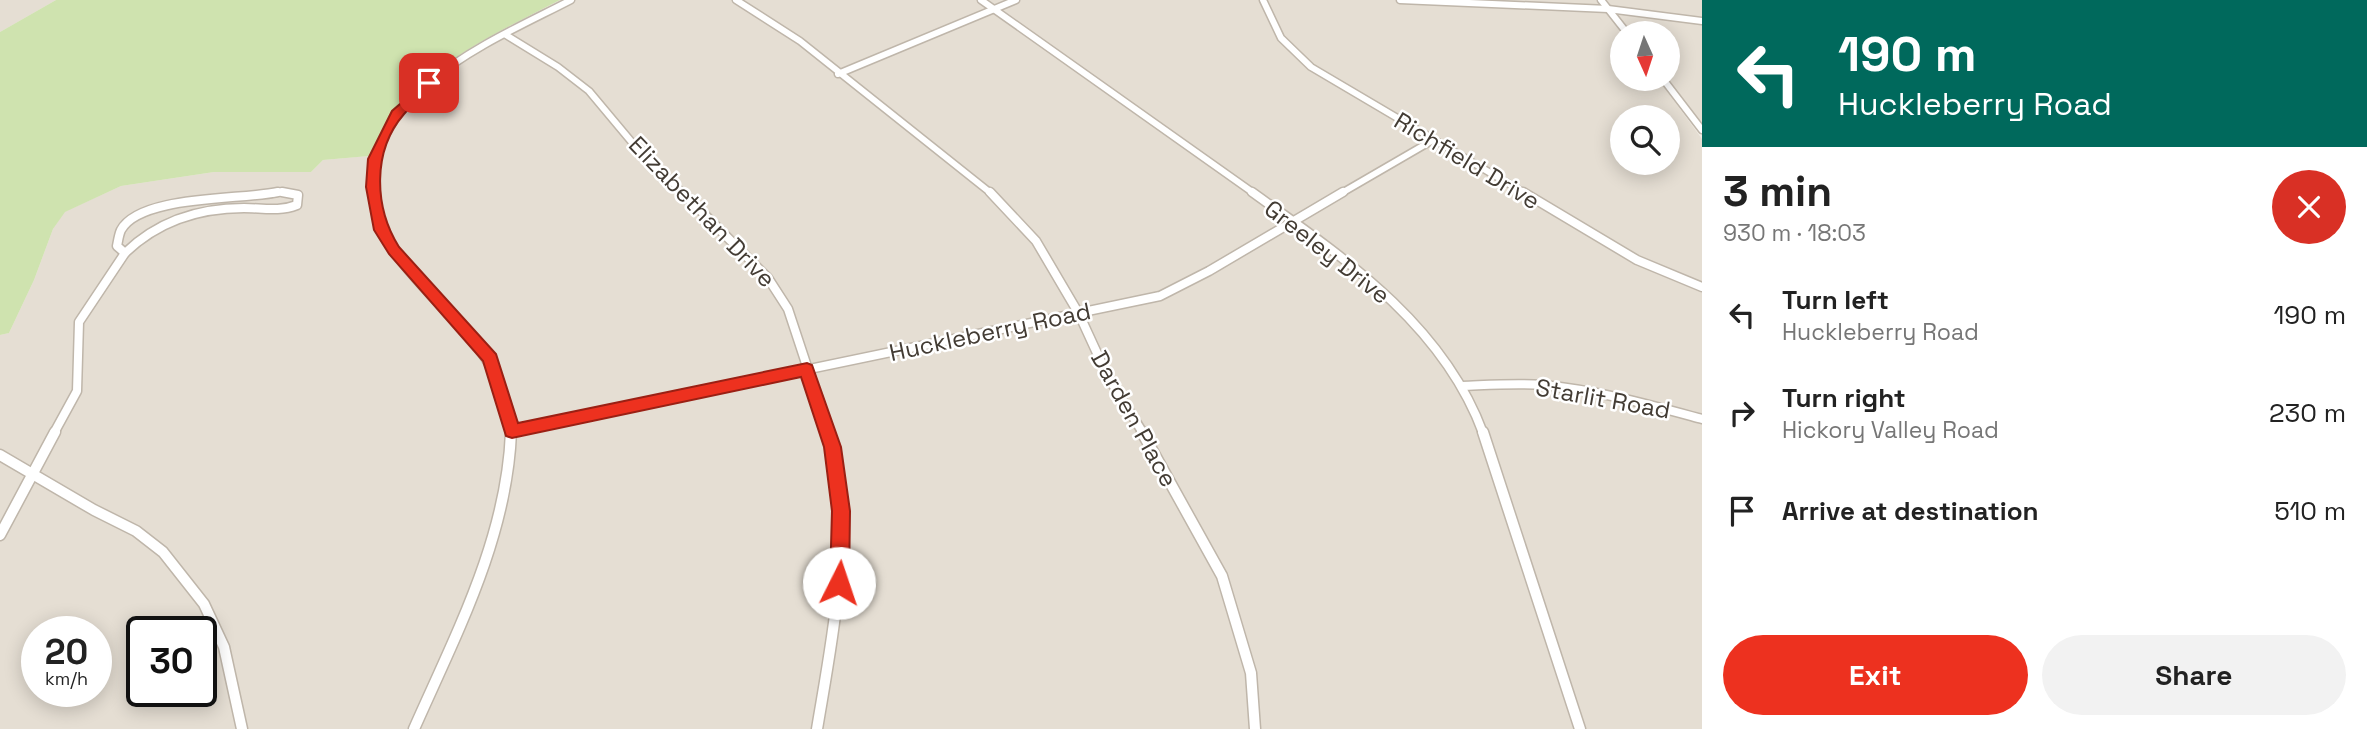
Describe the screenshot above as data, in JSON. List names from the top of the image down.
{
  "streets": {
    "street": [
      "Richfield Drive",
      "Elizabethan Drive",
      "Greeley Drive",
      "Huckleberry Road",
      "Starlit Road",
      "Darden Place"
    ]
  },
  "crossings": [
    ["Richfield Drive", "Huckleberry Road"],
    ["Elizabethan Drive", "Huckleberry Road"],
    ["Greeley Drive", "Huckleberry Road"],
    ["Greeley Drive", "Starlit Road"],
    ["Huckleberry Road", "Darden Place"]
  ],
  "north": "bottom",
  "page": {
    "turn": ["190 m", "Huckleberry Road"],
    "heading": ["3 min", "930 m · 18:03"],
    "list": [
      {
        "name": "Turn left",
        "note": "Huckleberry Road",
        "value": "190 m"
      },
      {
        "name": "Turn right",
        "note": "Hickory Valley Road",
        "value": "230 m"
      },
      {
        "name": "Arrive at destination",
        "value": "510 m"
      }
    ],
    "speed": "20 km/h",
    "limit": "30",
    "buttons": ["Exit", "Share"]
  }
}
